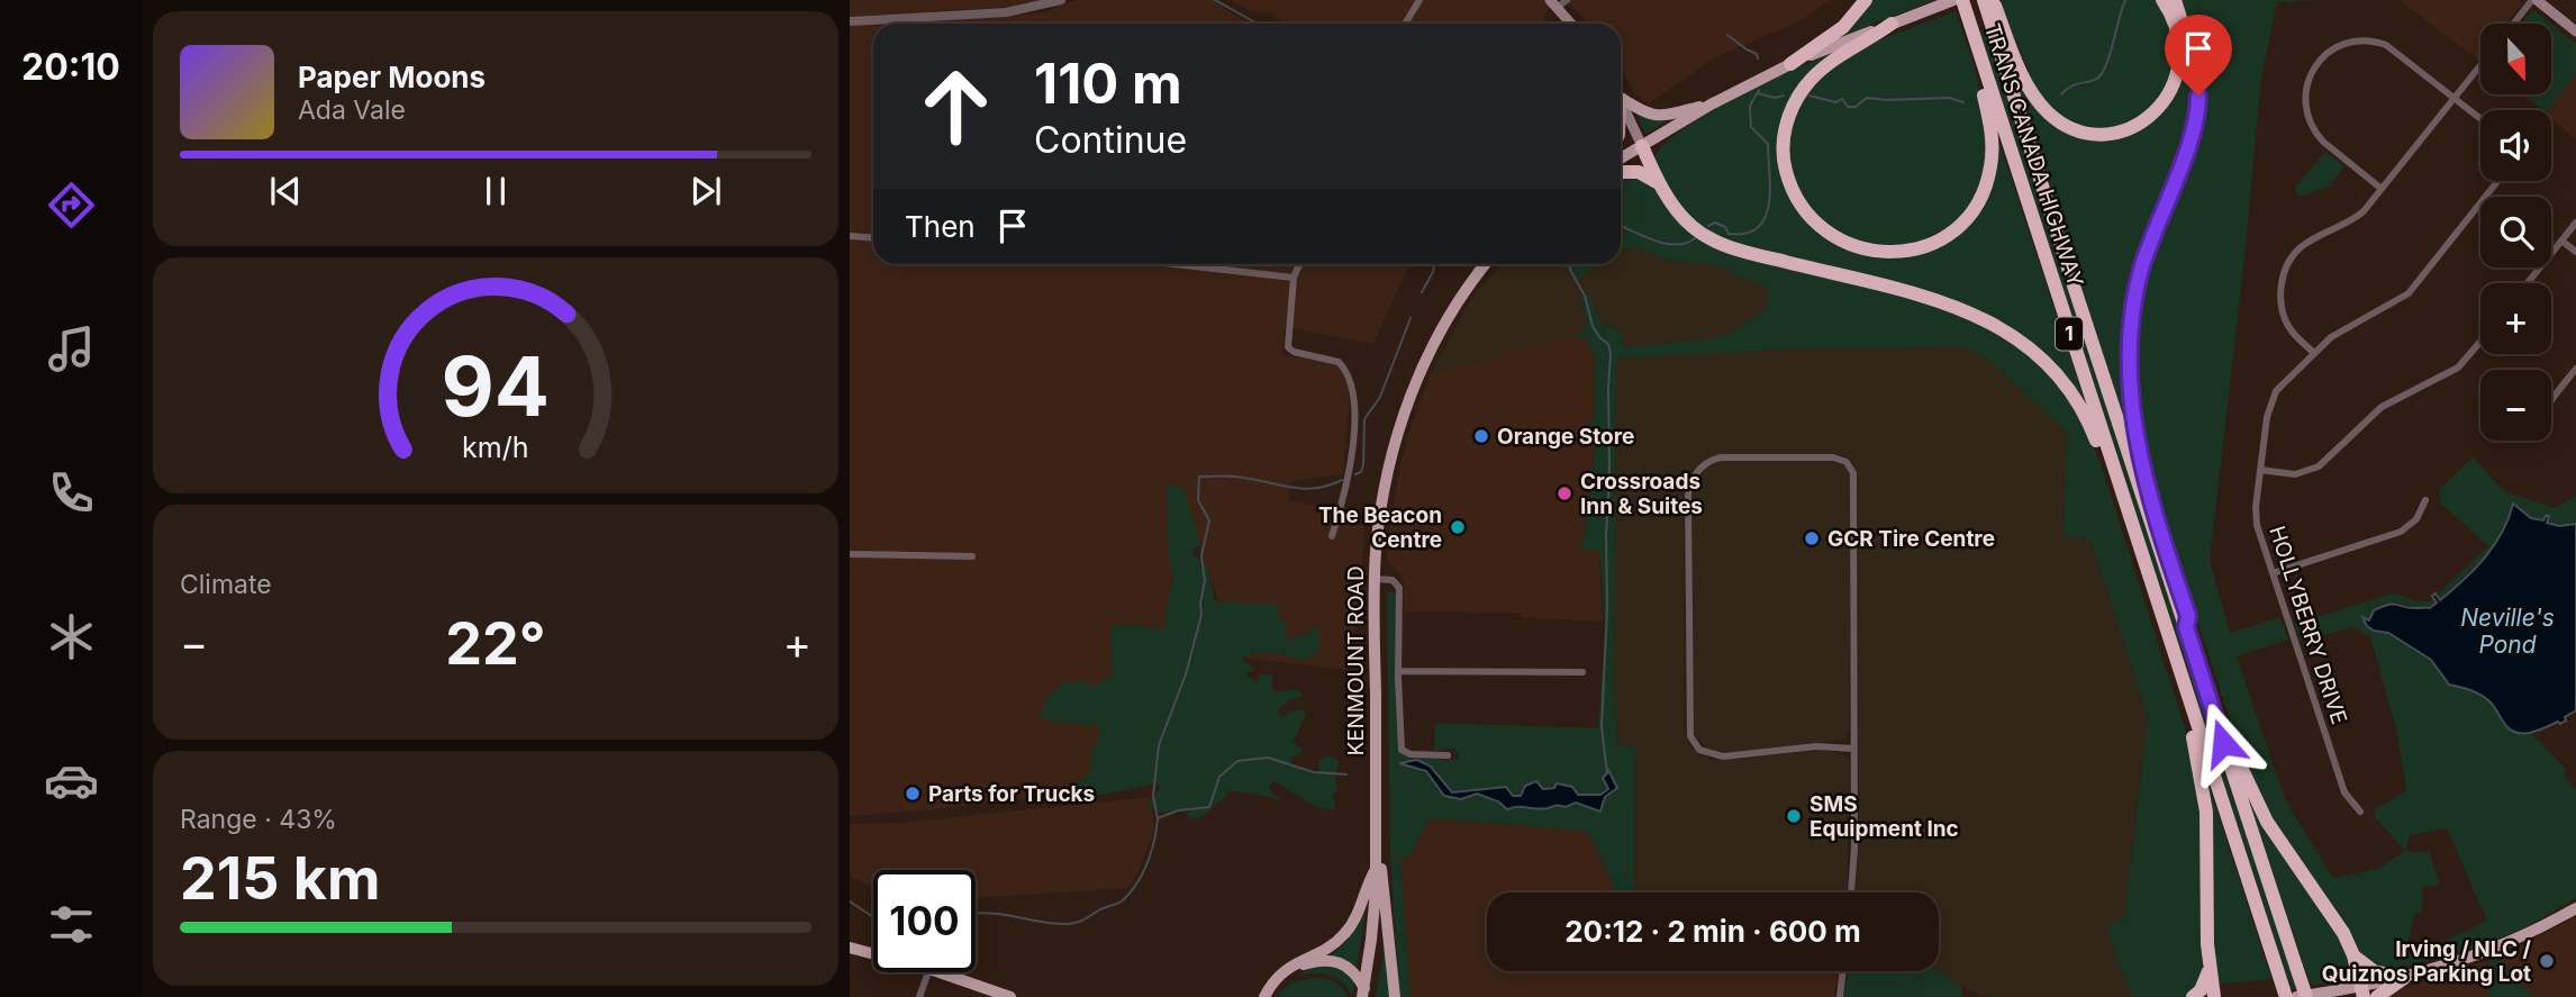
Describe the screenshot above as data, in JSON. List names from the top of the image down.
{
  "streets": {
    "highway": ["TRANS CANADA HIGHWAY", "1"],
    "main road": ["KENMOUNT ROAD"],
    "street": ["HOLLYBERRY DRIVE"]
  },
  "water": ["Neville's Pond"],
  "places": [
    "Orange Store",
    "Crossroads Inn & Suites",
    "The Beacon Centre",
    "GCR Tire Centre",
    "Parts for Trucks",
    "SMS Equipment Inc",
    "Irving / NLC / Quiznos Parking Lot"
  ],
  "north": "bottom",
  "page": {
    "tabs": "20:10",
    "map_buttons": ["+", "−"],
    "turn": ["110 m", "Continue"],
    "song": ["Paper Moons", "Ada Vale"],
    "then": "Then",
    "tile": [
      "Climate",
      ["Range · 43%", "215 km"]
    ],
    "heat": ["−", "22°", "+"],
    "limit": "100",
    "trip": "20:12 · 2 min · 600 m",
    "gauge": ["94", "km/h"]
  }
}
